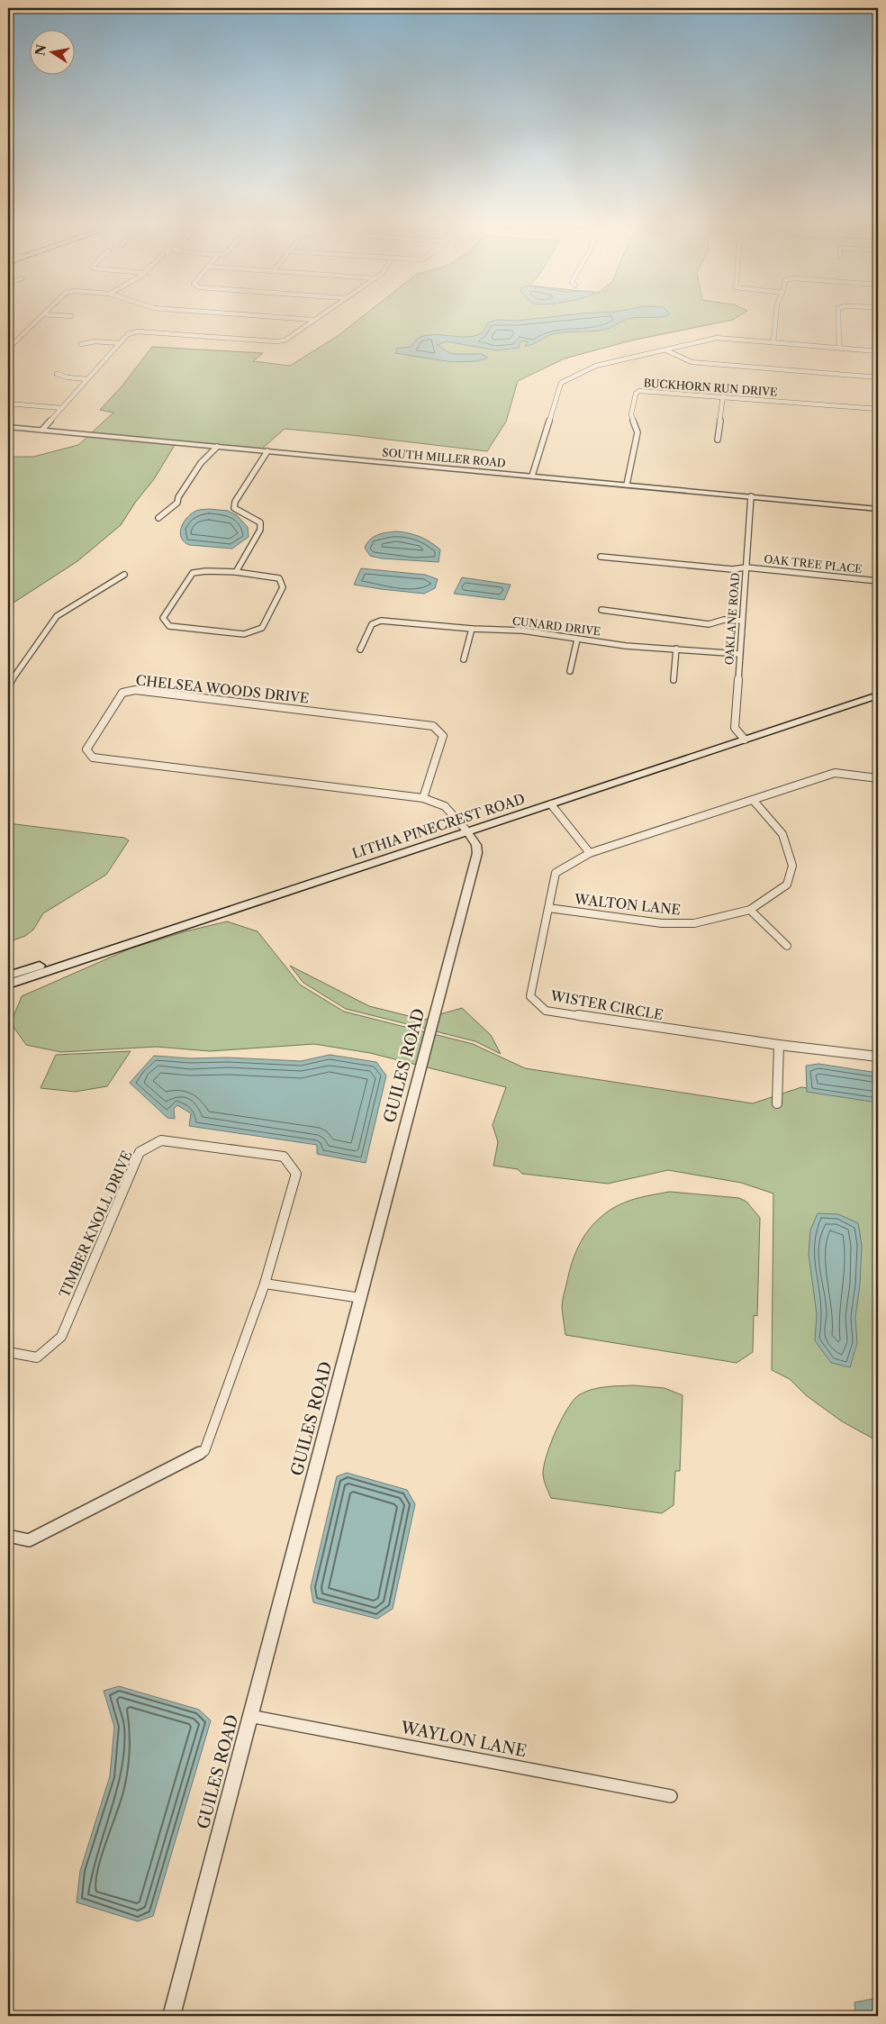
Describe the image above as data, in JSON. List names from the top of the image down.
{
  "streets": {
    "main road": ["LITHIA PINECREST ROAD"],
    "street": [
      "BUCKHORN RUN DRIVE",
      "SOUTH MILLER ROAD",
      "OAK TREE PLACE",
      "OAKLANE ROAD",
      "CUNARD DRIVE",
      "CHELSEA WOODS DRIVE",
      "WALTON LANE",
      "WISTER CIRCLE",
      "GUILES ROAD",
      "TIMBER KNOLL DRIVE",
      "WAYLON LANE"
    ]
  },
  "crossings": [
    ["BUCKHORN RUN DRIVE", "SOUTH MILLER ROAD"],
    ["SOUTH MILLER ROAD", "OAKLANE ROAD"],
    ["OAK TREE PLACE", "OAKLANE ROAD"],
    ["OAKLANE ROAD", "CUNARD DRIVE"],
    ["OAKLANE ROAD", "LITHIA PINECREST ROAD"],
    ["CHELSEA WOODS DRIVE", "LITHIA PINECREST ROAD"],
    ["CHELSEA WOODS DRIVE", "GUILES ROAD"],
    ["LITHIA PINECREST ROAD", "GUILES ROAD"],
    ["WALTON LANE", "WISTER CIRCLE"],
    ["GUILES ROAD", "WAYLON LANE"]
  ],
  "north": "left"
}
